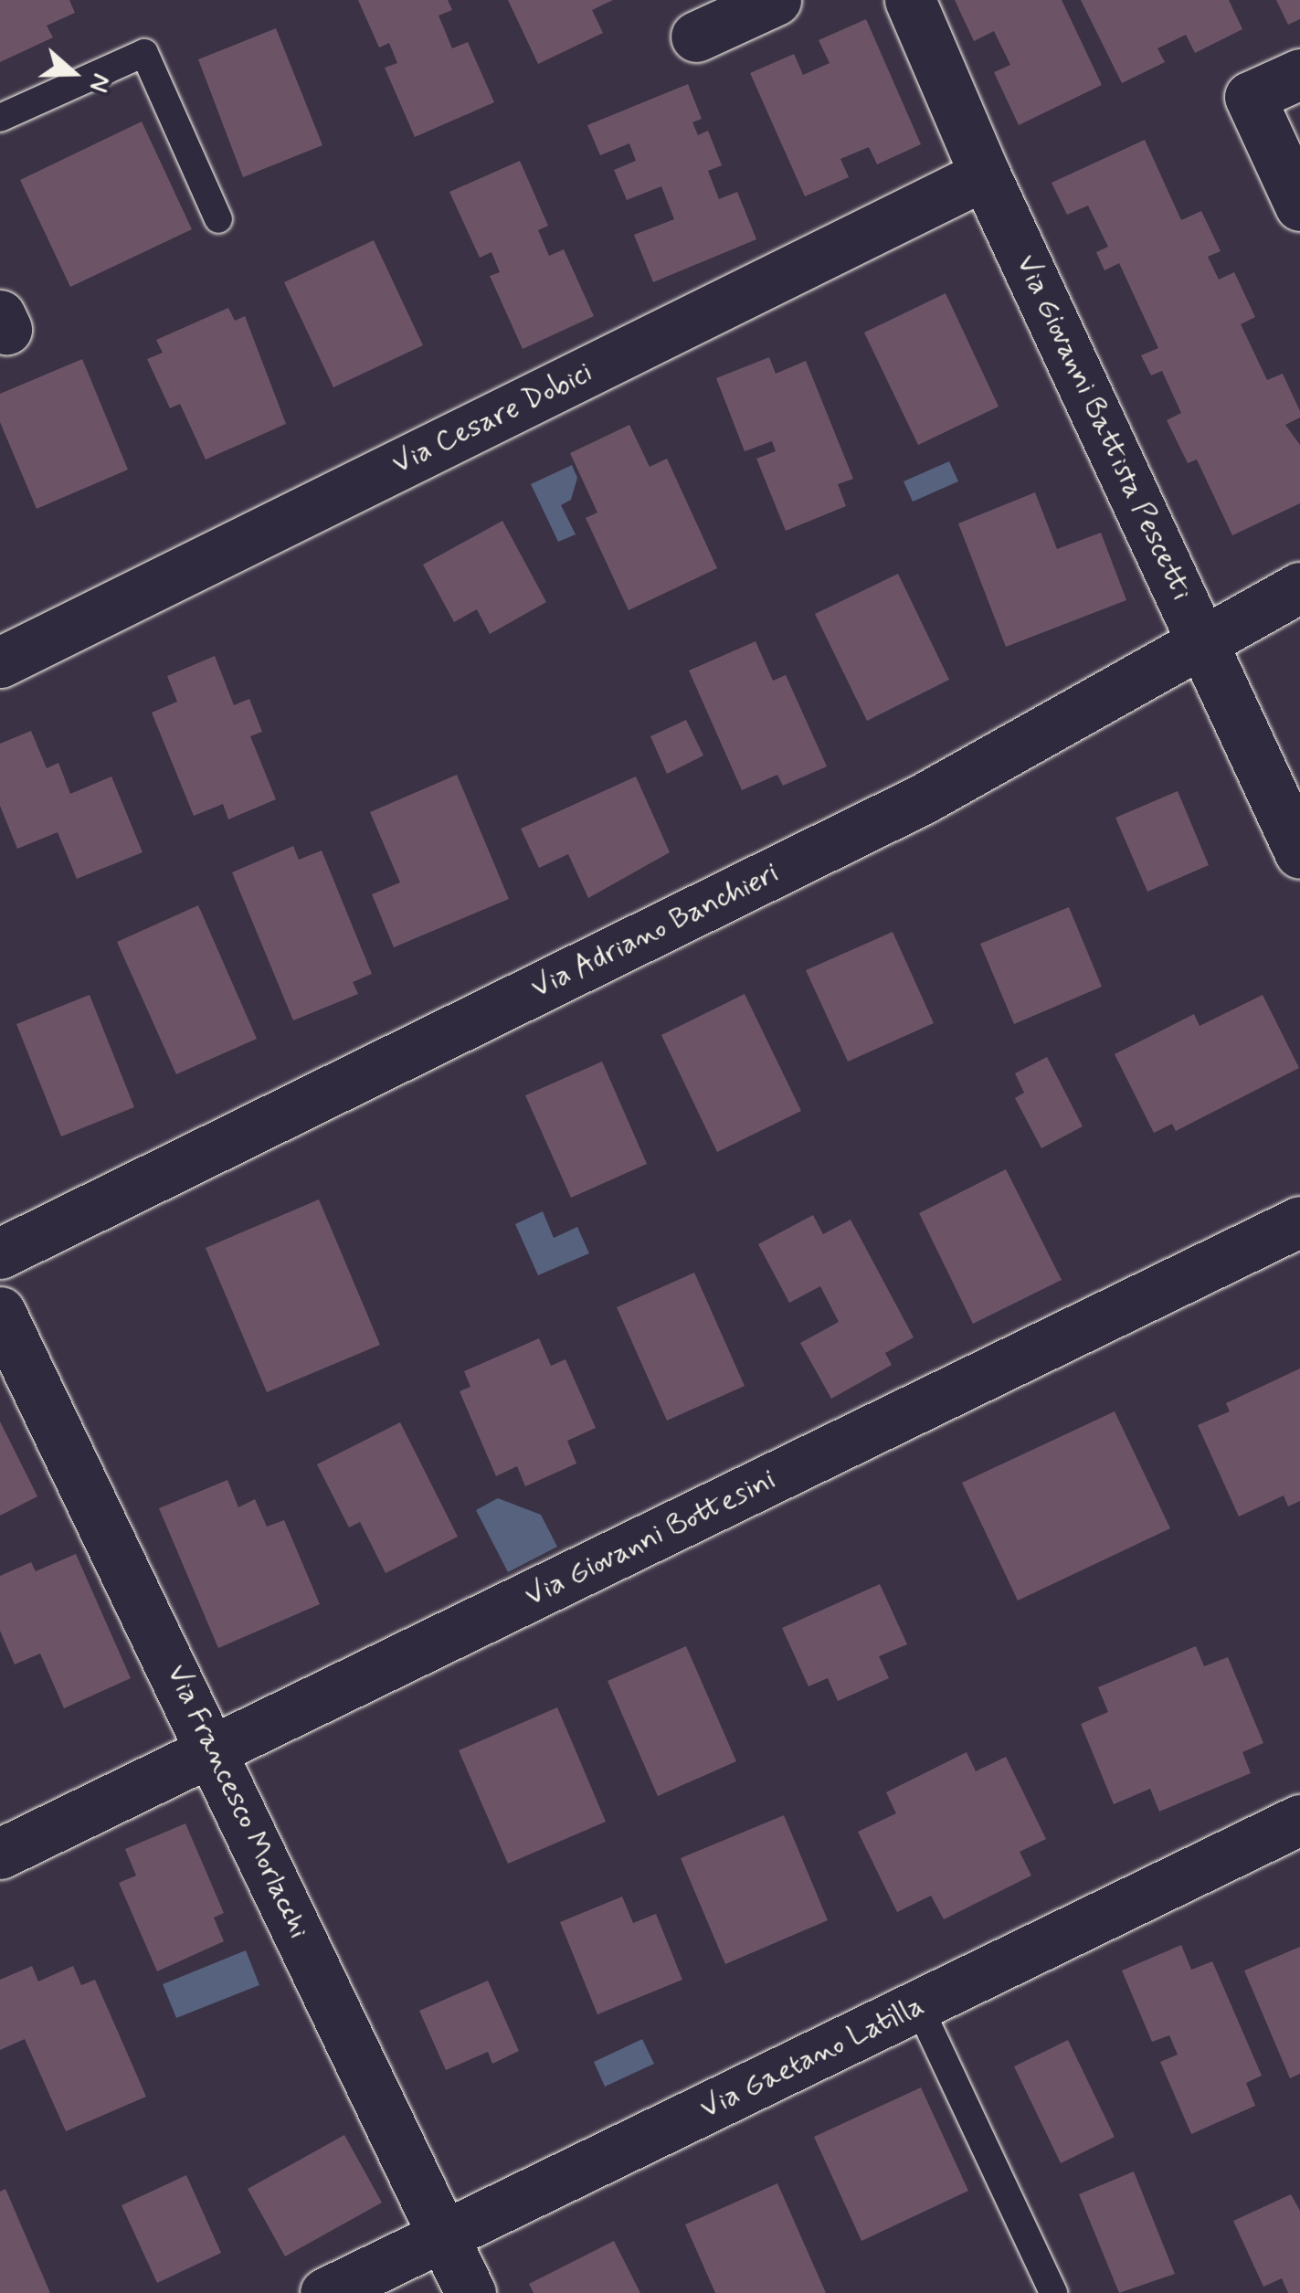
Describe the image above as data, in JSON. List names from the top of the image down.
{
  "streets": {
    "street": [
      "Via Cesare Dobici",
      "Via Giovanni Battista Pescetti",
      "Via Adriano Banchieri",
      "Via Giovanni Bottesini",
      "Via Francesco Morlacchi",
      "Via Gaetano Latilla"
    ]
  },
  "crossings": [
    ["Via Cesare Dobici", "Via Giovanni Battista Pescetti"],
    ["Via Giovanni Battista Pescetti", "Via Adriano Banchieri"],
    ["Via Giovanni Bottesini", "Via Francesco Morlacchi"],
    ["Via Francesco Morlacchi", "Via Gaetano Latilla"]
  ],
  "north": "right"
}
